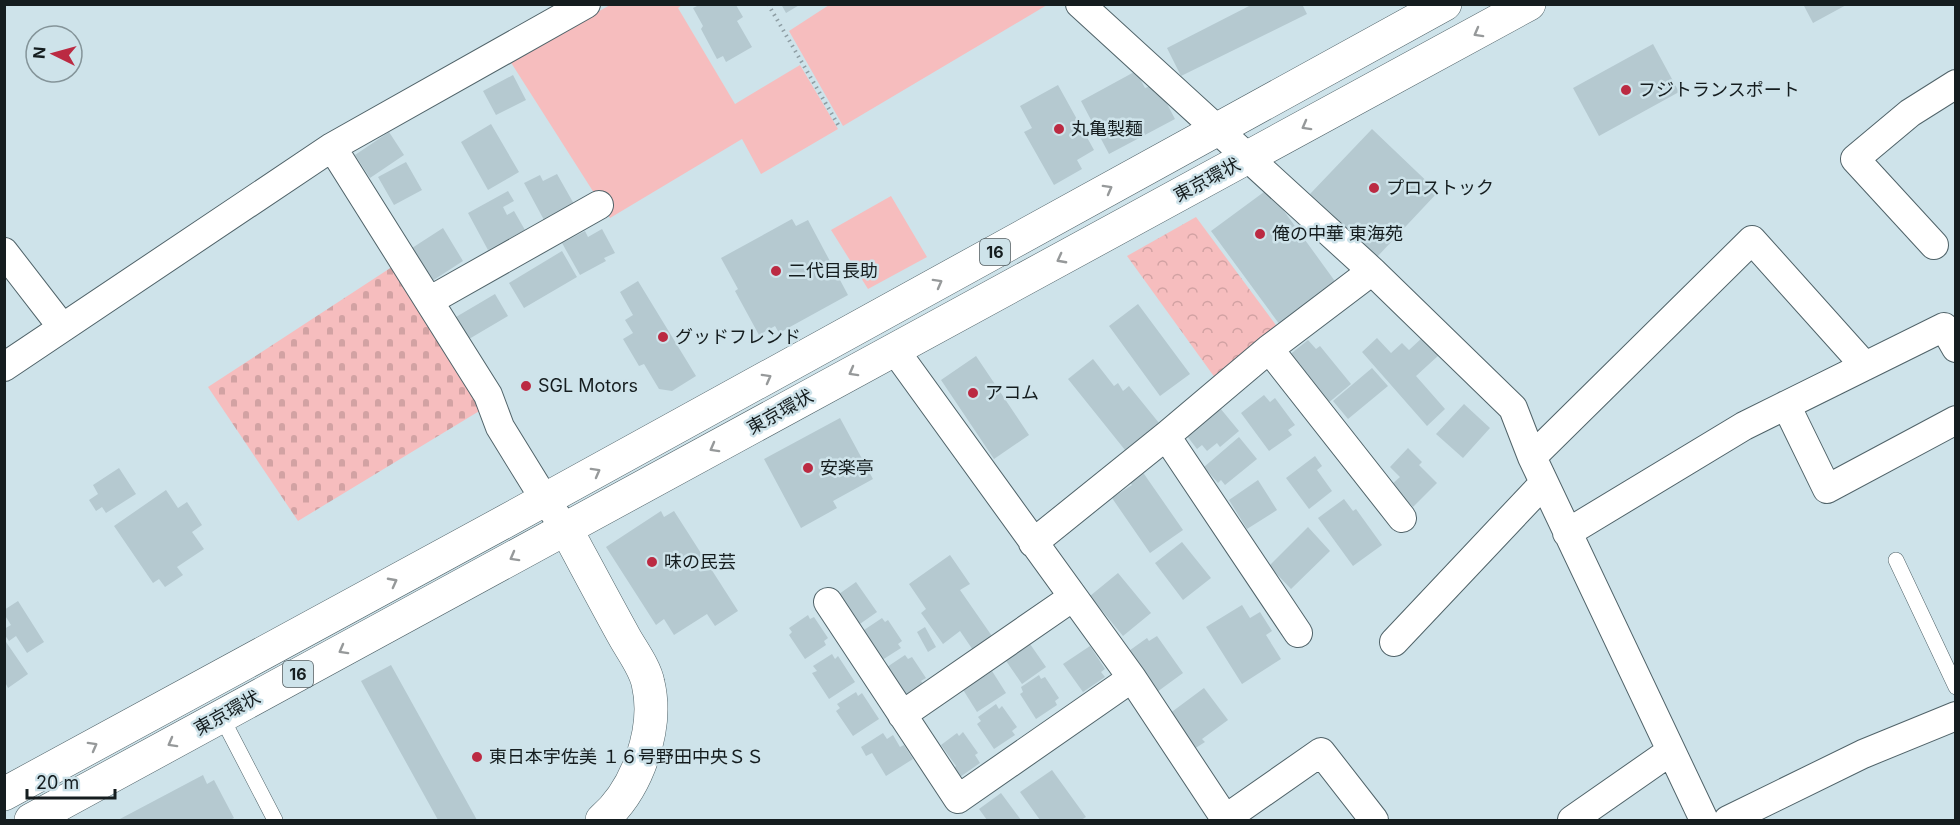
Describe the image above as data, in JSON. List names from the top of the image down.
{
  "streets": {
    "main road": ["東京環状", "16"]
  },
  "places": [
    "フジトランスポート",
    "丸亀製麺",
    "プロストック",
    "俺の中華 東海苑",
    "二代目長助",
    "グッドフレンド",
    "SGL Motors",
    "アコム",
    "安楽亭",
    "味の民芸",
    "東日本宇佐美 １６号野田中央ＳＳ"
  ],
  "scale_bar": "20 m",
  "north": "left"
}
